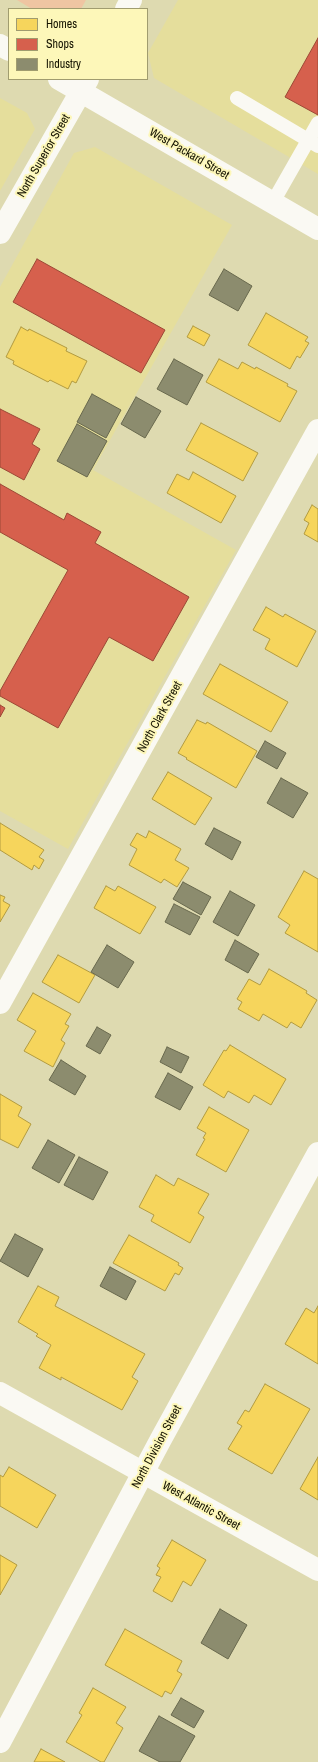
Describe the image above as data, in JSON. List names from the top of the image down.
{
  "streets": {
    "street": [
      "West Packard Street",
      "North Superior Street",
      "North Clark Street",
      "North Division Street",
      "West Atlantic Street"
    ]
  },
  "crossings": [
    ["West Packard Street", "North Superior Street"],
    ["North Division Street", "West Atlantic Street"]
  ],
  "legend": ["Homes", "Shops", "Industry"]
}
